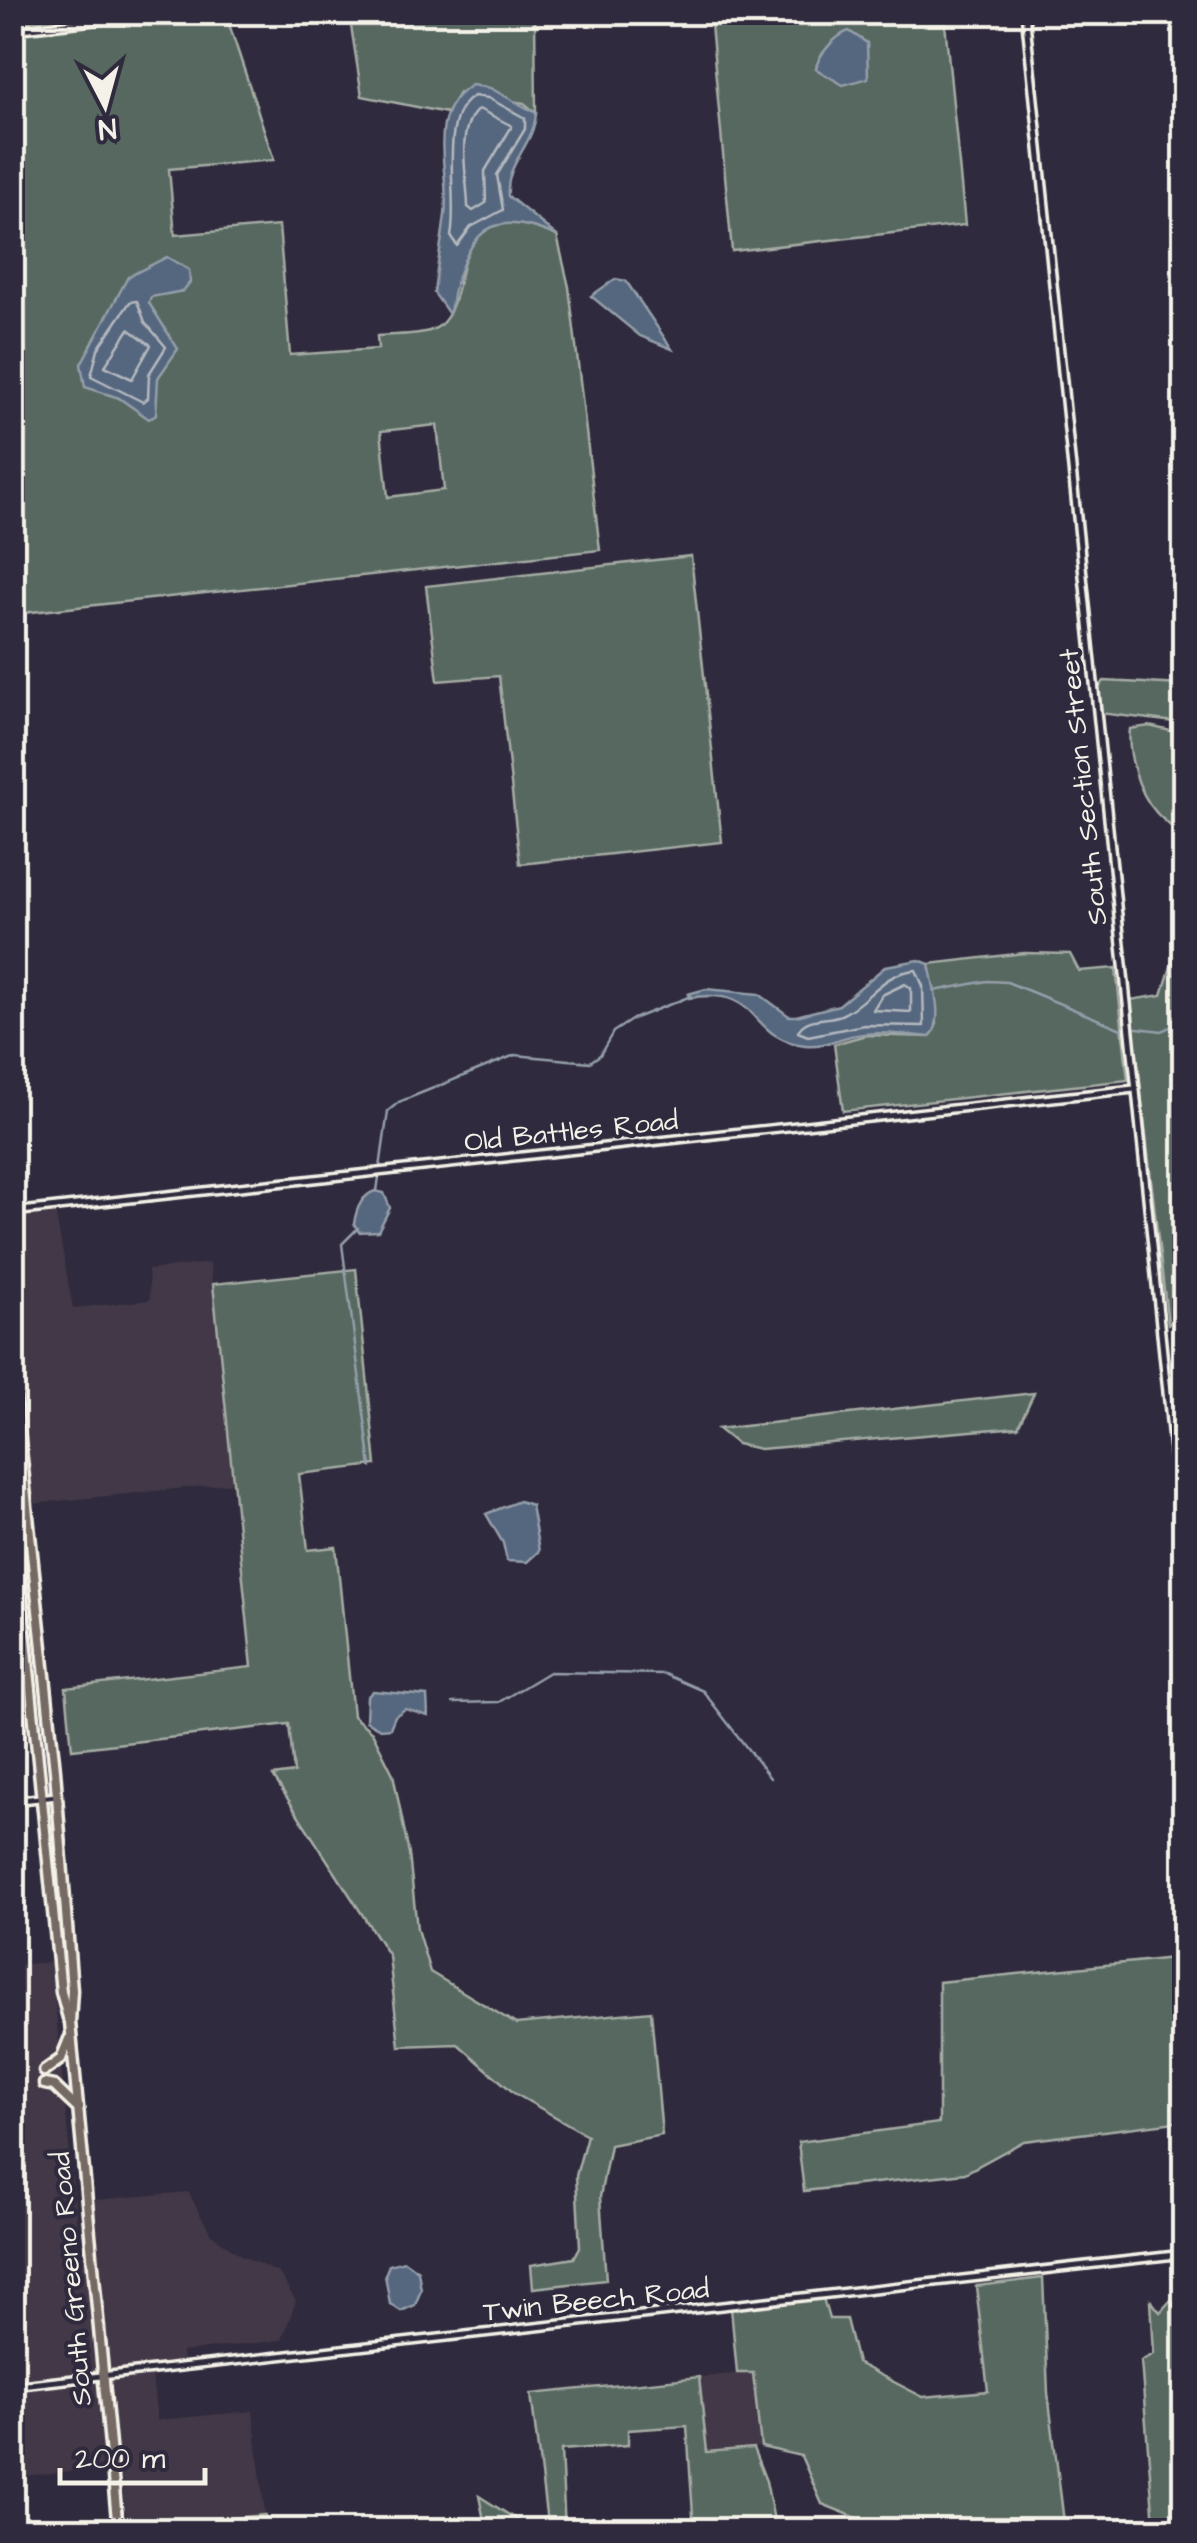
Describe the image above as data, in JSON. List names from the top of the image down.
{
  "streets": {
    "main road": ["South Greeno Road"],
    "street": ["South Section Street", "Old Battles Road", "Twin Beech Road"]
  },
  "crossings": [
    ["South Section Street", "Old Battles Road"],
    ["South Greeno Road", "Twin Beech Road"]
  ],
  "scale_bar": "200 m",
  "north": "bottom"
}
